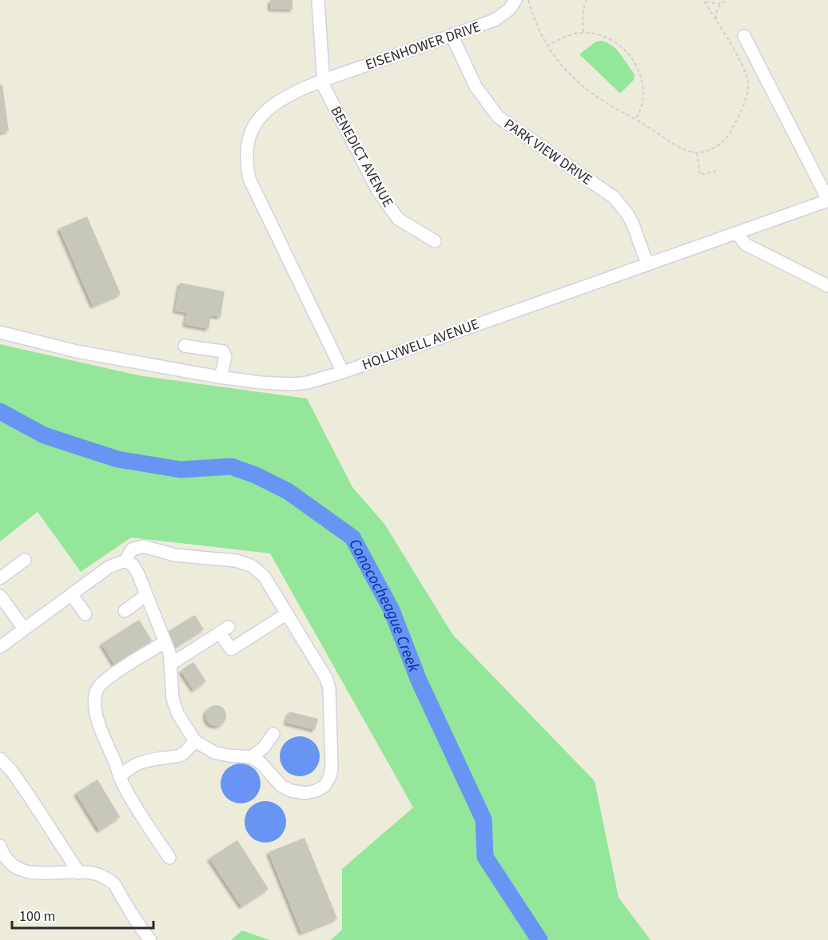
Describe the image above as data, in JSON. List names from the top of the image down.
{
  "streets": {
    "street": [
      "EISENHOWER DRIVE",
      "PARK VIEW DRIVE",
      "BENEDICT AVENUE",
      "HOLLYWELL AVENUE"
    ]
  },
  "crossings": [
    ["EISENHOWER DRIVE", "PARK VIEW DRIVE"],
    ["EISENHOWER DRIVE", "BENEDICT AVENUE"],
    ["EISENHOWER DRIVE", "HOLLYWELL AVENUE"],
    ["PARK VIEW DRIVE", "HOLLYWELL AVENUE"]
  ],
  "water": ["Conococheague Creek"],
  "scale_bar": "100 m"
}
